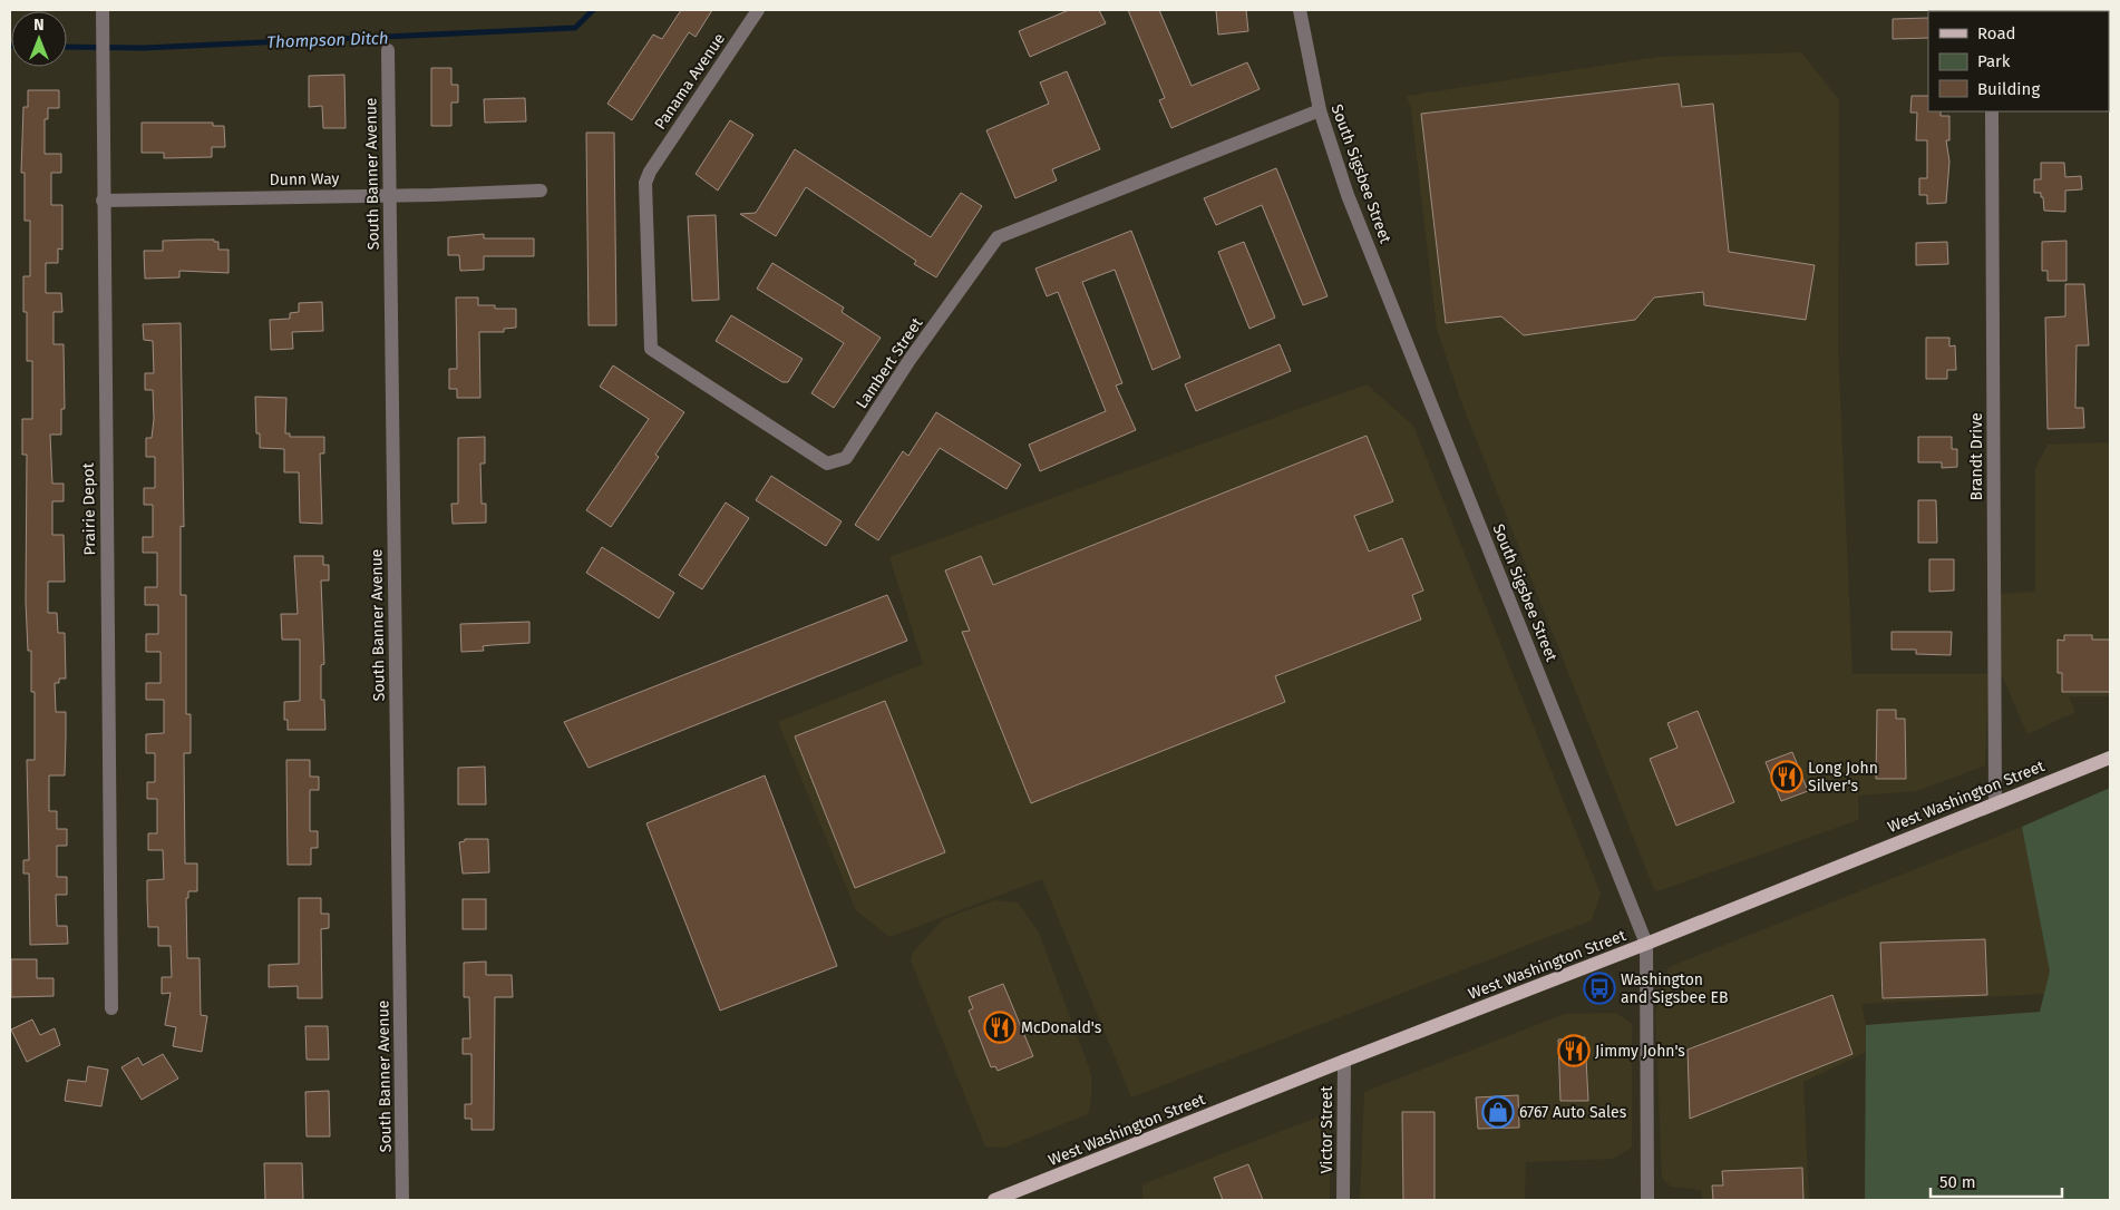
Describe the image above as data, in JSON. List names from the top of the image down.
{
  "streets": {
    "main road": ["West Washington Street"],
    "street": [
      "Panama Avenue",
      "South Banner Avenue",
      "South Sigsbee Street",
      "Dunn Way",
      "Lambert Street",
      "Brandt Drive",
      "Prairie Depot",
      "Victor Street"
    ]
  },
  "crossings": [
    ["Panama Avenue", "Lambert Street"],
    ["South Banner Avenue", "Dunn Way"],
    ["South Sigsbee Street", "Lambert Street"],
    ["South Sigsbee Street", "West Washington Street"],
    ["Dunn Way", "Prairie Depot"],
    ["Brandt Drive", "West Washington Street"],
    ["West Washington Street", "Victor Street"]
  ],
  "water": ["Thompson Ditch"],
  "places": {
    "restaurant": ["Long John Silver's", "McDonald's", "Jimmy John's"],
    "bus stop": ["Washington and Sigsbee EB"],
    "shop": ["6767 Auto Sales"]
  },
  "legend": ["Road", "Park", "Building"],
  "scale_bar": "50 m",
  "north": "top"
}
